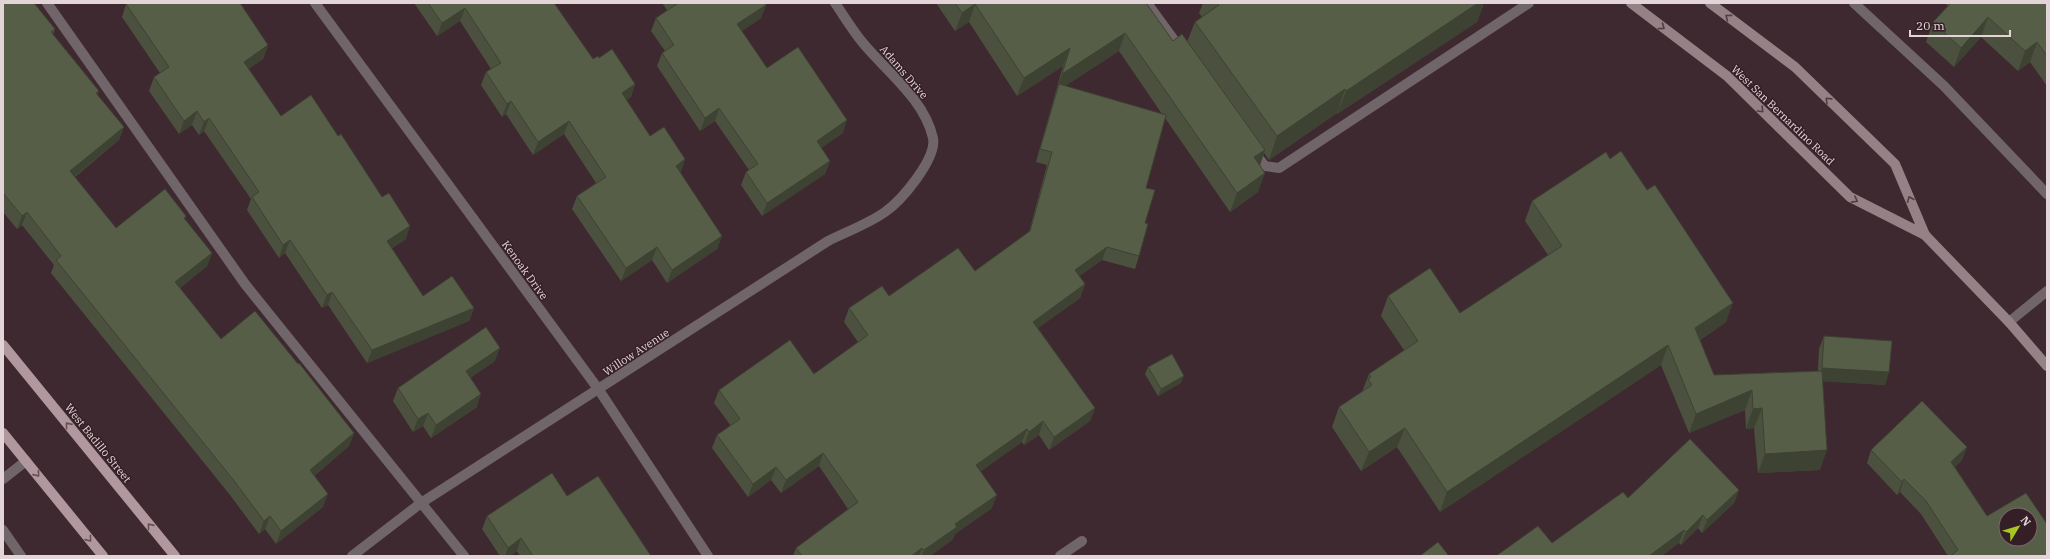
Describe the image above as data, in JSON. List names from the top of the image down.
{
  "streets": {
    "main road": ["West San Bernardino Road", "West Badillo Street"],
    "street": ["Adams Drive", "Kenoak Drive", "Willow Avenue"]
  },
  "crossings": [
    ["Adams Drive", "Willow Avenue"],
    ["Kenoak Drive", "Willow Avenue"]
  ],
  "scale_bar": "20 m",
  "north": "top right"
}
